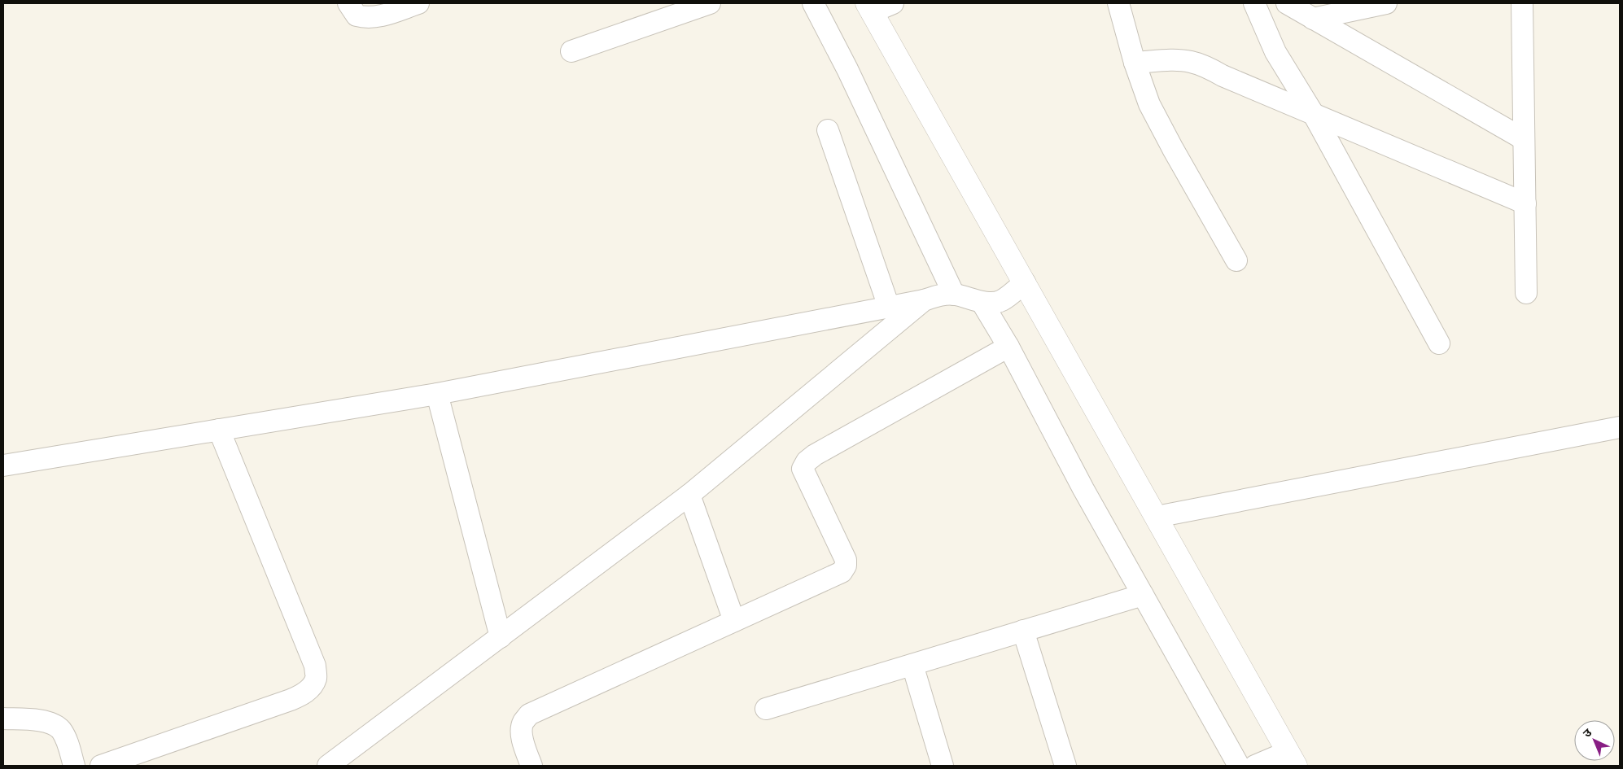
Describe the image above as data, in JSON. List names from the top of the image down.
{
  "north": "top left"
}
